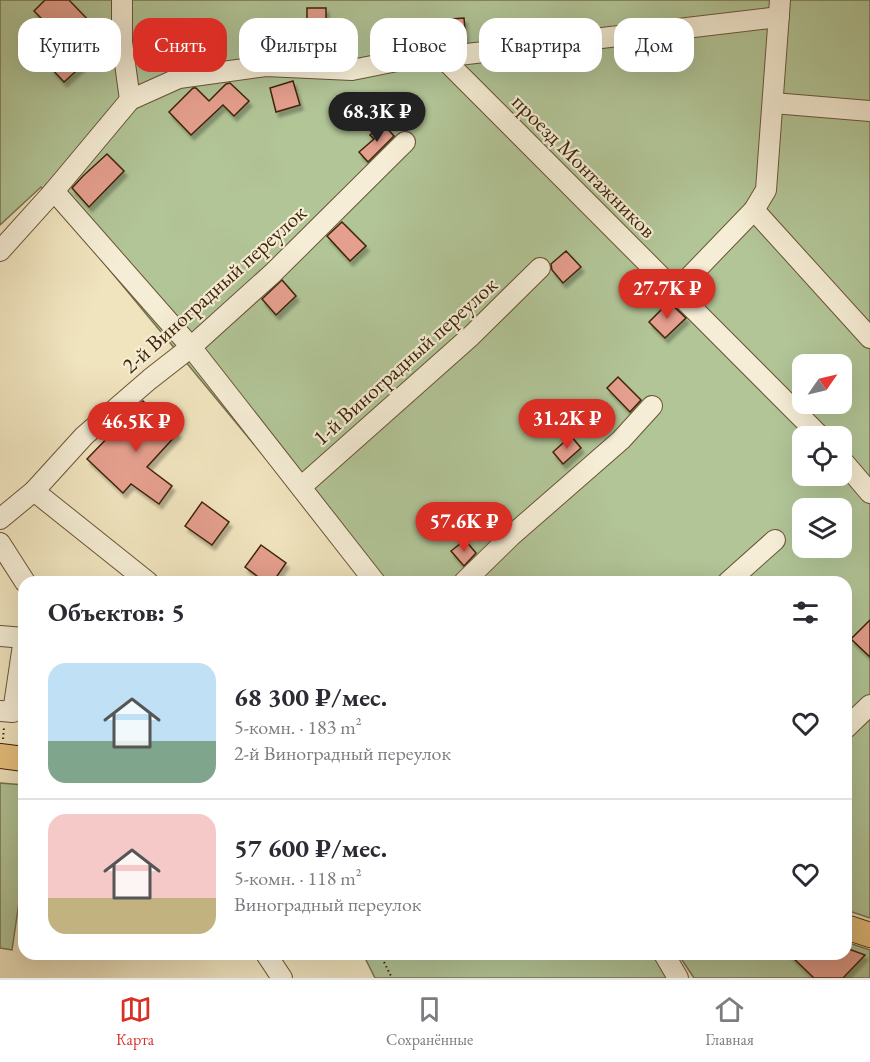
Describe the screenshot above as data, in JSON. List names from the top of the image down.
{
  "streets": {
    "street": ["проезд Монтажников", "2-й Виноградный переулок", "1-й Виноградный переулок"]
  },
  "north": "top right",
  "page": {
    "chip": [
      "Купить",
      "Снять",
      "Фильтры",
      "Новое",
      "Квартира",
      "Дом"
    ],
    "price": [
      "68.3K ₽",
      "27.7K ₽",
      "31.2K ₽",
      "46.5K ₽",
      "57.6K ₽"
    ],
    "heading": "Объектов: 5",
    "list": [
      {
        "name": "68 300 ₽/мес.",
        "note": "5-комн. · 183 m² · 2-й Виноградный переулок"
      },
      {
        "name": "57 600 ₽/мес.",
        "note": "5-комн. · 118 m² · Виноградный переулок"
      }
    ],
    "tabs": ["Карта", "Сохранённые", "Главная"]
  }
}
